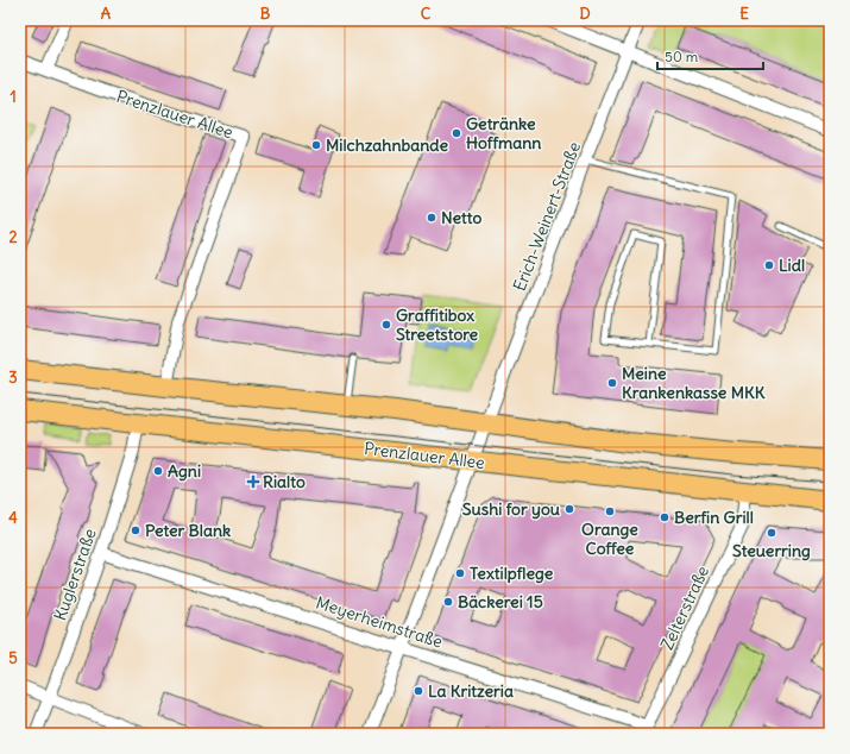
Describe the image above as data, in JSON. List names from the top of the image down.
{
  "streets": {
    "main road": ["Prenzlauer Allee"],
    "street": [
      "Erich-Weinert-Straße",
      "Kuglerstraße",
      "Zelterstraße",
      "Meyerheimstraße"
    ]
  },
  "crossings": [
    ["Prenzlauer Allee", "Erich-Weinert-Straße"],
    ["Prenzlauer Allee", "Kuglerstraße"],
    ["Prenzlauer Allee", "Zelterstraße"],
    ["Kuglerstraße", "Meyerheimstraße"],
    ["Zelterstraße", "Meyerheimstraße"]
  ],
  "places": {
    "other": [
      "Getränke Hoffmann",
      "Milchzahnbande",
      "Netto",
      "Lidl",
      "Graffitibox Streetstore",
      "Meine Krankenkasse MKK",
      "Agni",
      "Sushi for you",
      "Orange Coffee",
      "Berfin Grill",
      "Peter Blank",
      "Steuerring",
      "Textilpflege",
      "Bäckerei 15",
      "La Kritzeria"
    ],
    "health": ["Rialto"]
  },
  "scale_bar": "50 m",
  "grid": {
    "columns": [
      "A",
      "B",
      "C",
      "D",
      "E"
    ],
    "rows": [
      "1",
      "2",
      "3",
      "4",
      "5"
    ]
  }
}
